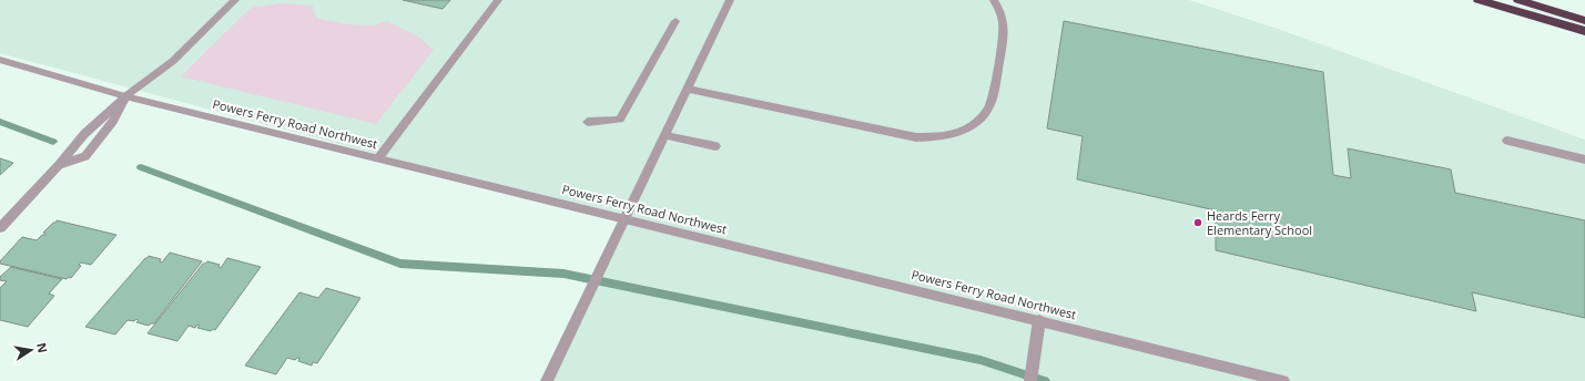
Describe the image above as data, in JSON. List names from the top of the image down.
{
  "streets": {
    "street": ["Powers Ferry Road Northwest"]
  },
  "places": ["Heards Ferry Elementary School"],
  "north": "right"
}
